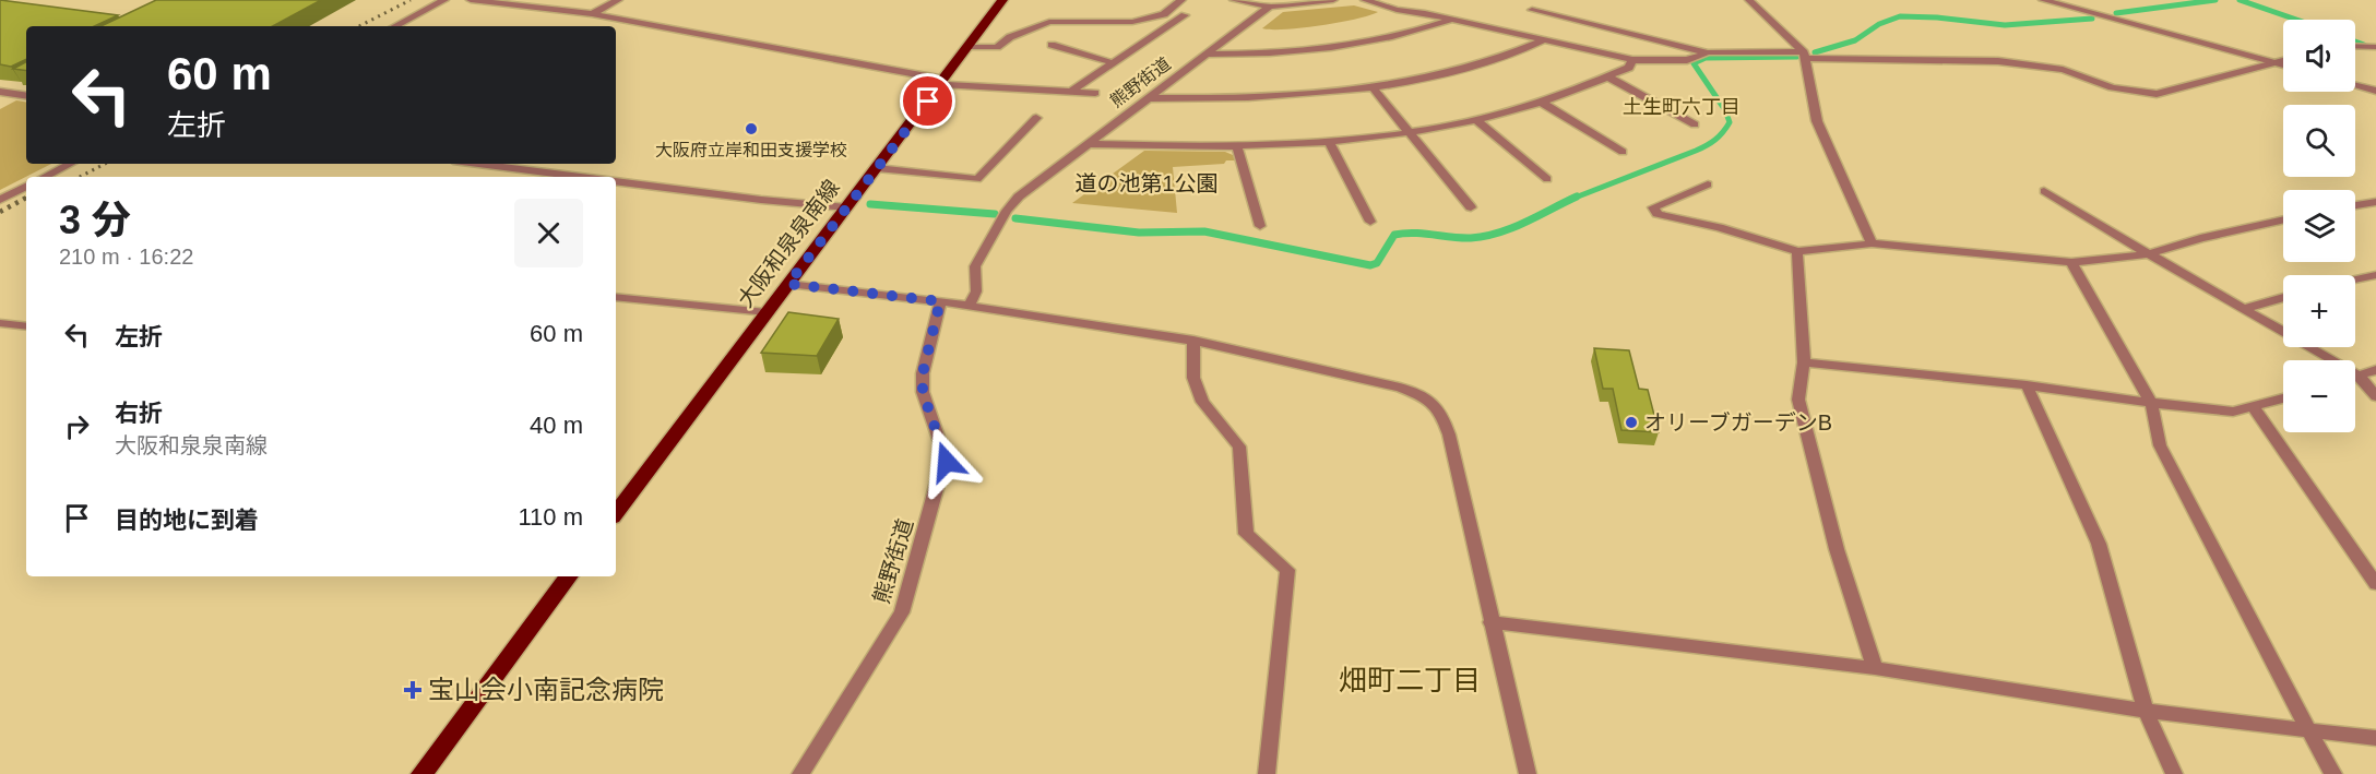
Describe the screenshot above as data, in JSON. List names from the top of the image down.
{
  "streets": {
    "main road": ["大阪和泉泉南線"],
    "street": ["熊野街道"]
  },
  "districts": ["土生町六丁目", "畑町二丁目"],
  "parks": ["道の池第1公園"],
  "places": {
    "other": ["大阪府立岸和田支援学校", "オリーブガーデンB"],
    "health": ["宝山会小南記念病院"]
  },
  "page": {
    "map_buttons": ["+", "−"],
    "turn": ["60 m", "左折"],
    "heading": ["3 分", "210 m · 16:22"],
    "list": [
      {
        "name": "左折",
        "value": "60 m"
      },
      {
        "name": "右折",
        "note": "大阪和泉泉南線",
        "value": "40 m"
      },
      {
        "name": "目的地に到着",
        "value": "110 m"
      }
    ]
  }
}
